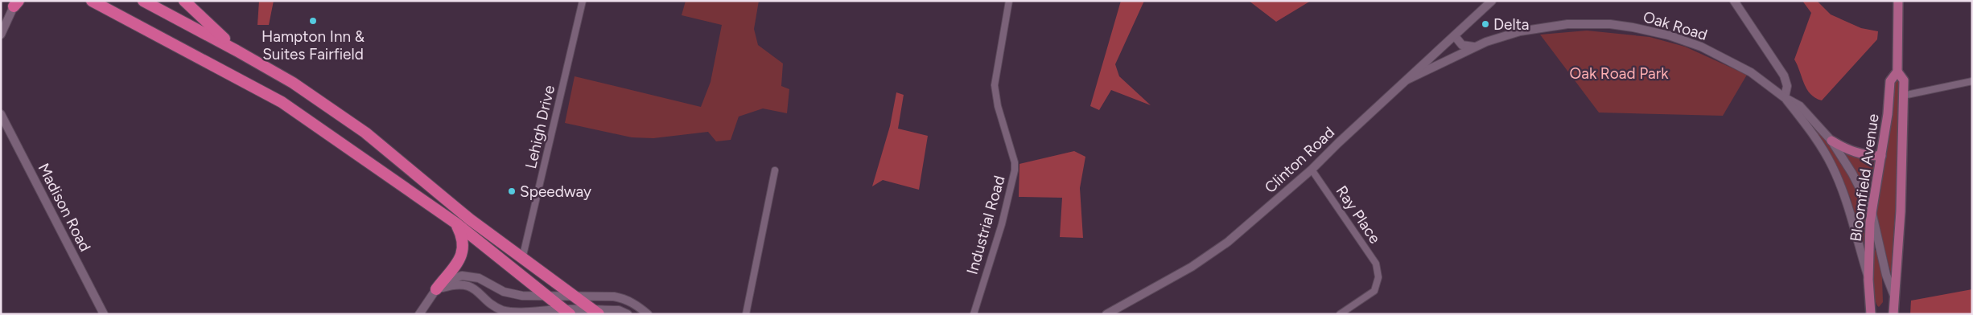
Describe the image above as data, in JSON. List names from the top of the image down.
{
  "streets": {
    "main road": ["Bloomfield Avenue"],
    "street": [
      "Oak Road",
      "Lehigh Drive",
      "Clinton Road",
      "Madison Road",
      "Ray Place",
      "Industrial Road"
    ]
  },
  "crossings": [
    ["Oak Road", "Clinton Road"],
    ["Oak Road", "Bloomfield Avenue"],
    ["Clinton Road", "Ray Place"]
  ],
  "parks": ["Oak Road Park"],
  "places": ["Hampton Inn & Suites Fairfield", "Delta", "Speedway"]
}
